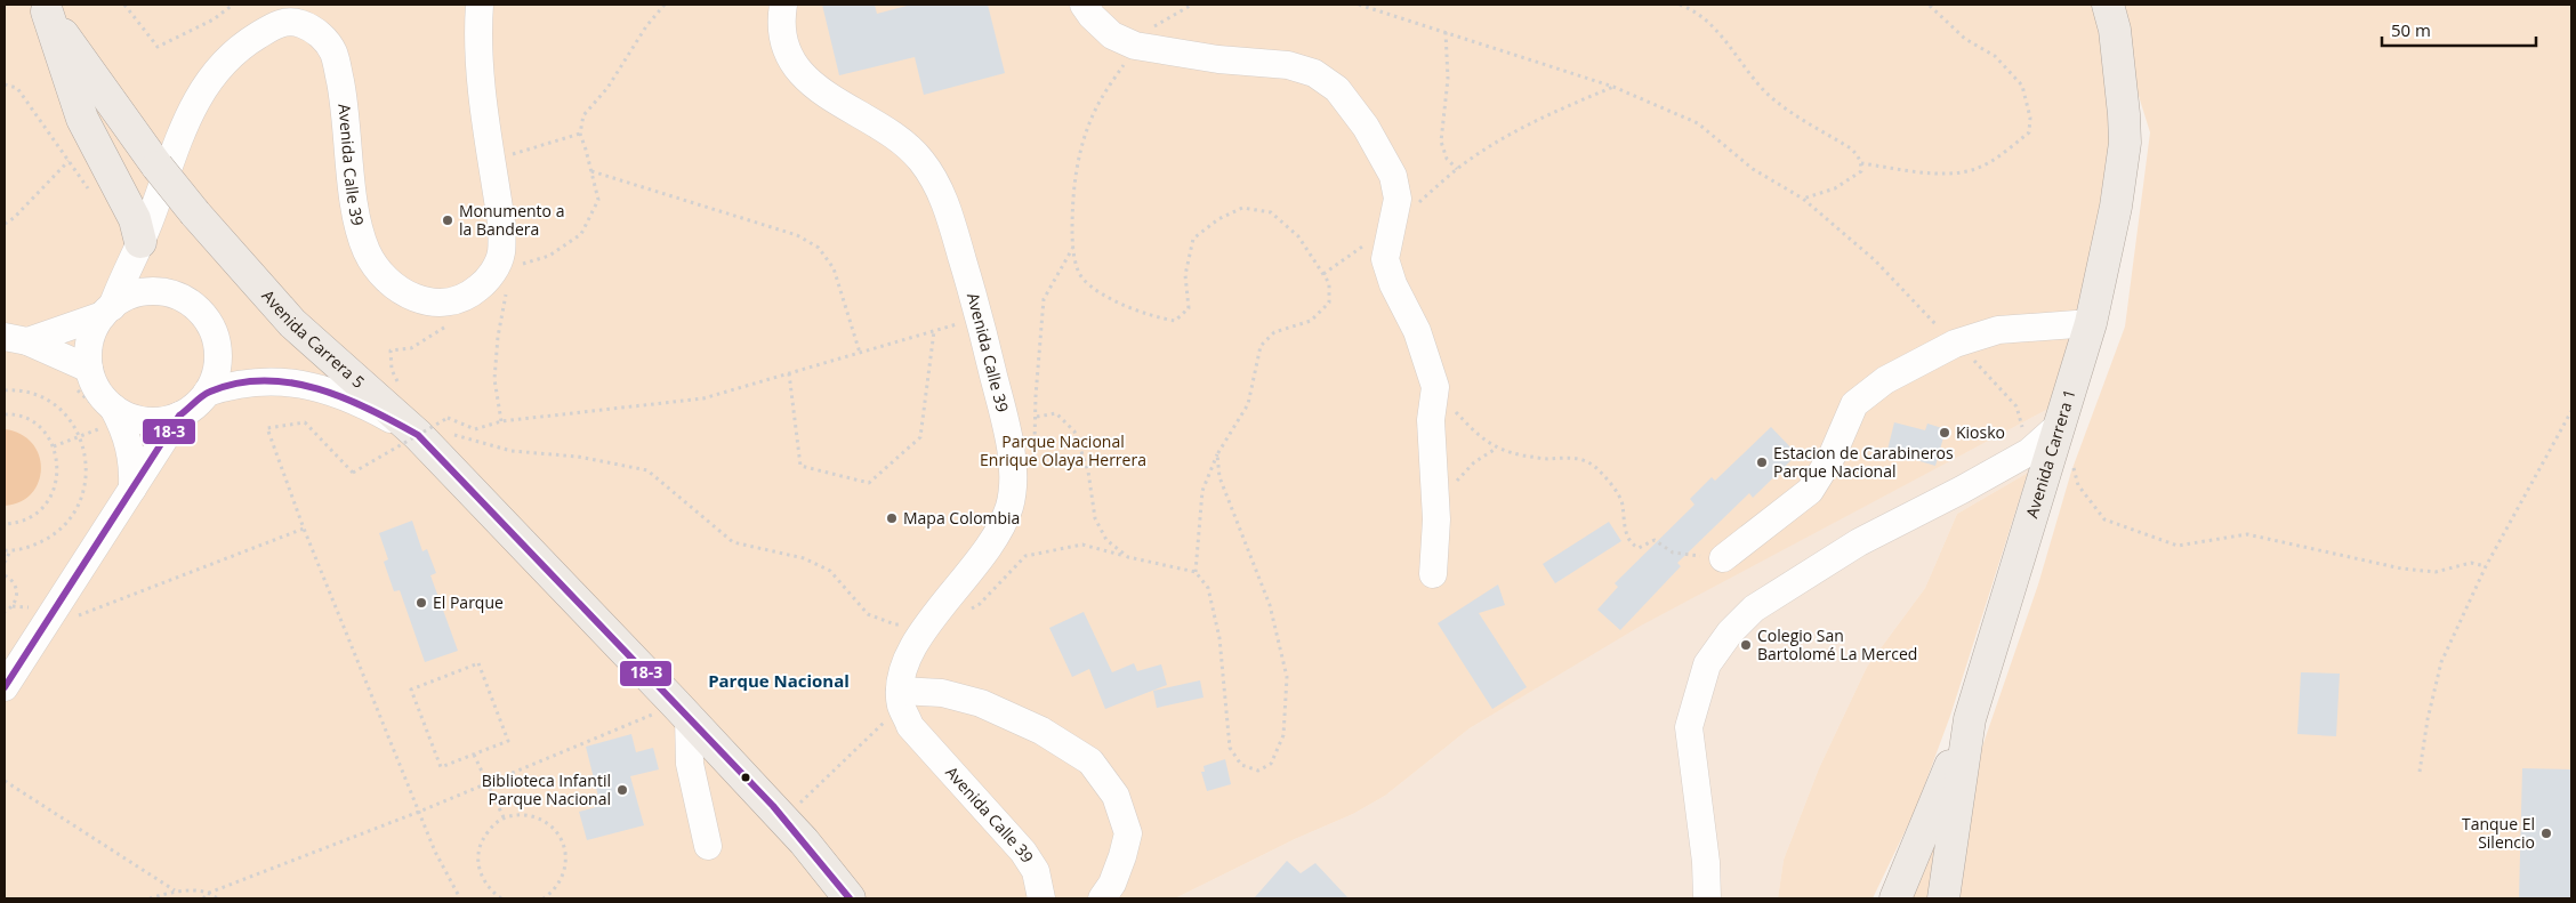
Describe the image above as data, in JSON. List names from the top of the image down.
{
  "streets": {
    "main road": ["Avenida Carrera 5", "Avenida Carrera 1"],
    "street": ["Avenida Calle 39"]
  },
  "districts": ["Parque Nacional"],
  "parks": ["Parque Nacional Enrique Olaya Herrera"],
  "places": [
    "Monumento a la Bandera",
    "Kiosko",
    "Estacion de Carabineros Parque Nacional",
    "Mapa Colombia",
    "El Parque",
    "Colegio San Bartolomé La Merced",
    "Biblioteca Infantil Parque Nacional",
    "Tanque El Silencio"
  ],
  "lines": ["transit line 18-3"],
  "scale_bar": "50 m"
}
